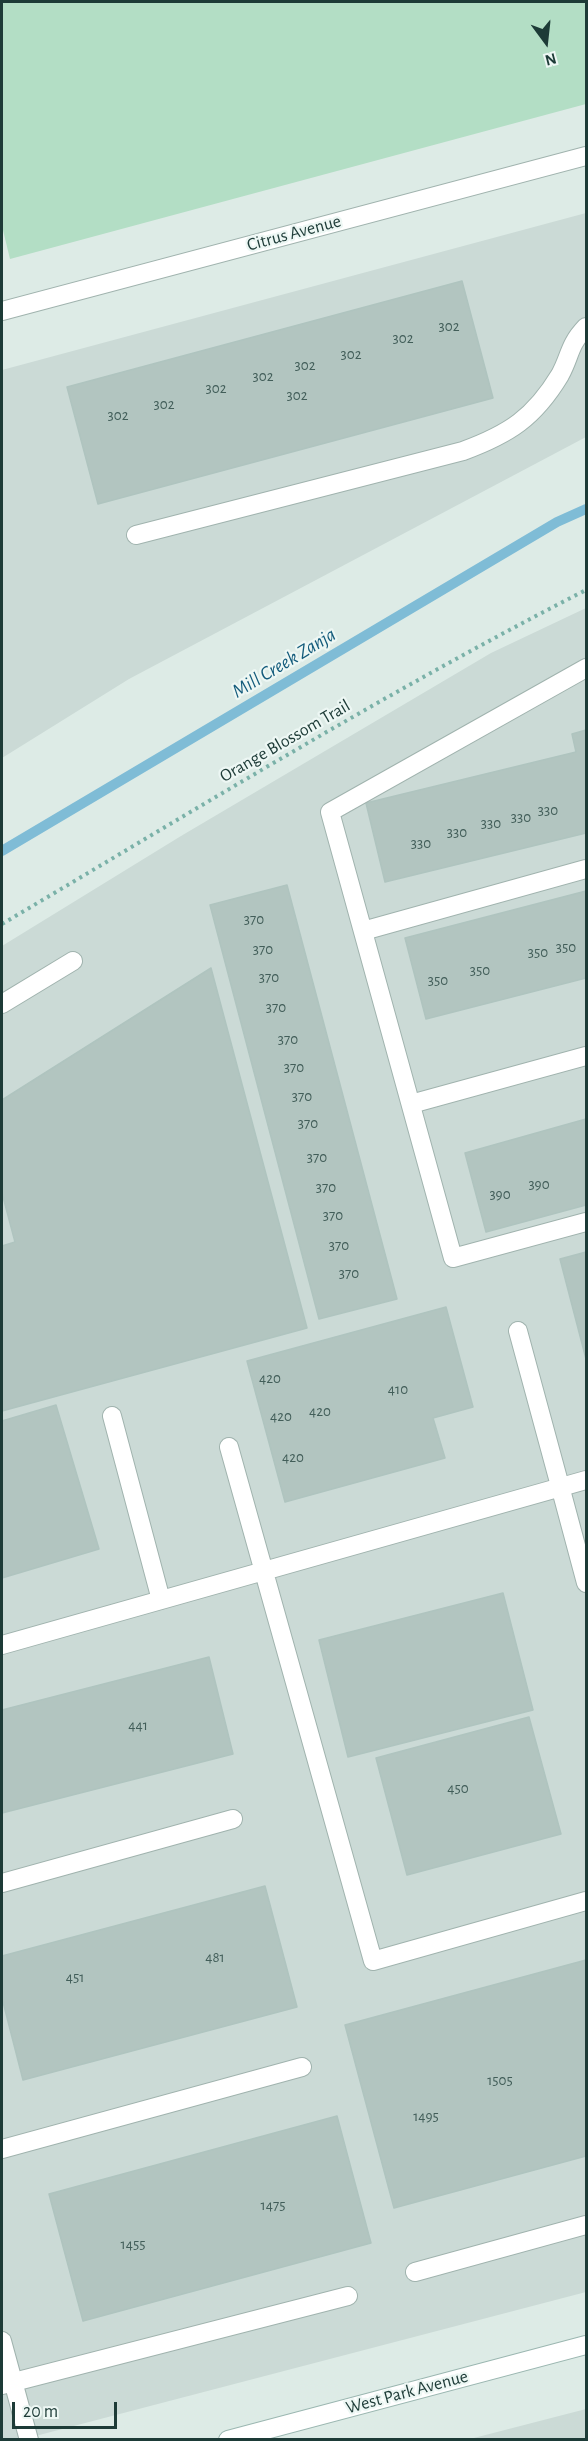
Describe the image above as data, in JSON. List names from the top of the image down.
{
  "streets": {
    "street": ["Citrus Avenue", "West Park Avenue"],
    "path": ["Orange Blossom Trail"]
  },
  "water": ["Mill Creek Zanja"],
  "house_numbers": [
    "302",
    "302",
    "302",
    "302",
    "302",
    "302",
    "302",
    "302",
    "302",
    "330",
    "330",
    "330",
    "330",
    "330",
    "370",
    "350",
    "370",
    "350",
    "350",
    "370",
    "350",
    "370",
    "370",
    "370",
    "370",
    "370",
    "370",
    "390",
    "370",
    "390",
    "370",
    "370",
    "370",
    "420",
    "410",
    "420",
    "420",
    "420",
    "441",
    "450",
    "481",
    "451",
    "1505",
    "1495",
    "1475",
    "1455"
  ],
  "scale_bar": "20 m",
  "north": "bottom"
}
